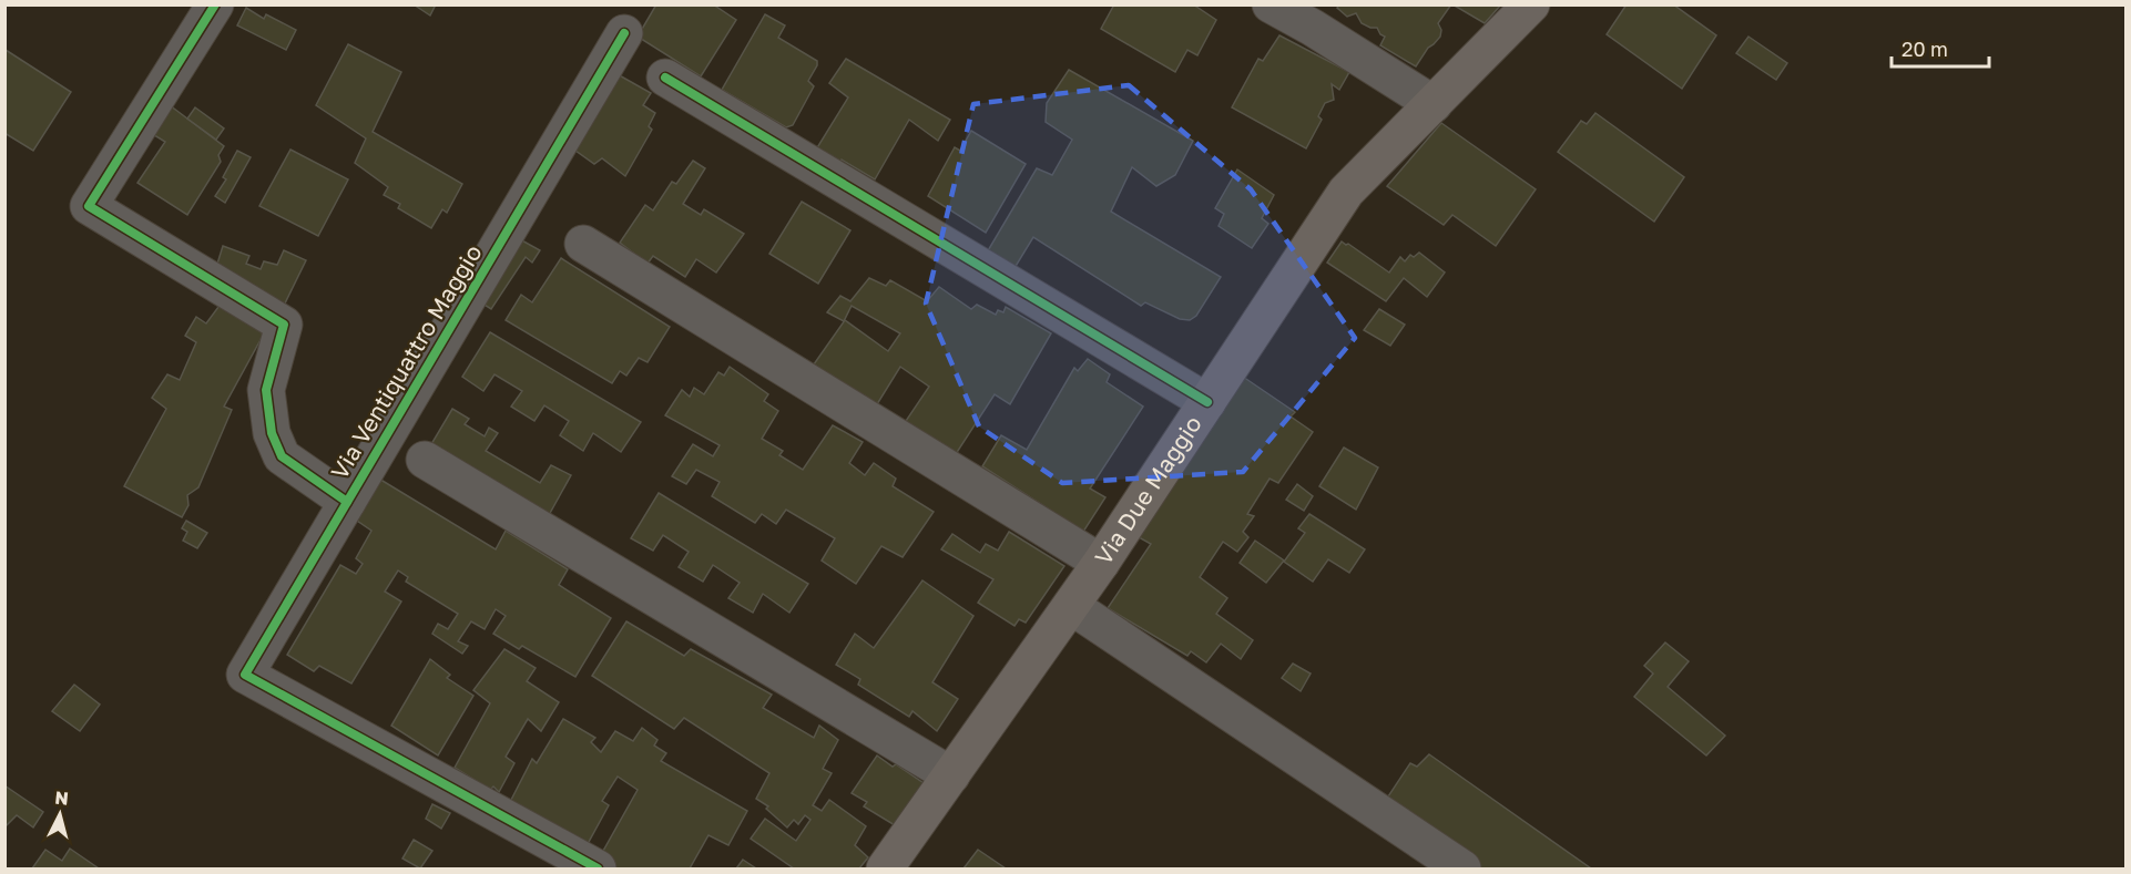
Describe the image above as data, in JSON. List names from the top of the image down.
{
  "streets": {
    "main road": ["Via Due Maggio"],
    "street": ["Via Ventiquattro Maggio"]
  },
  "scale_bar": "20 m",
  "north": "top"
}
